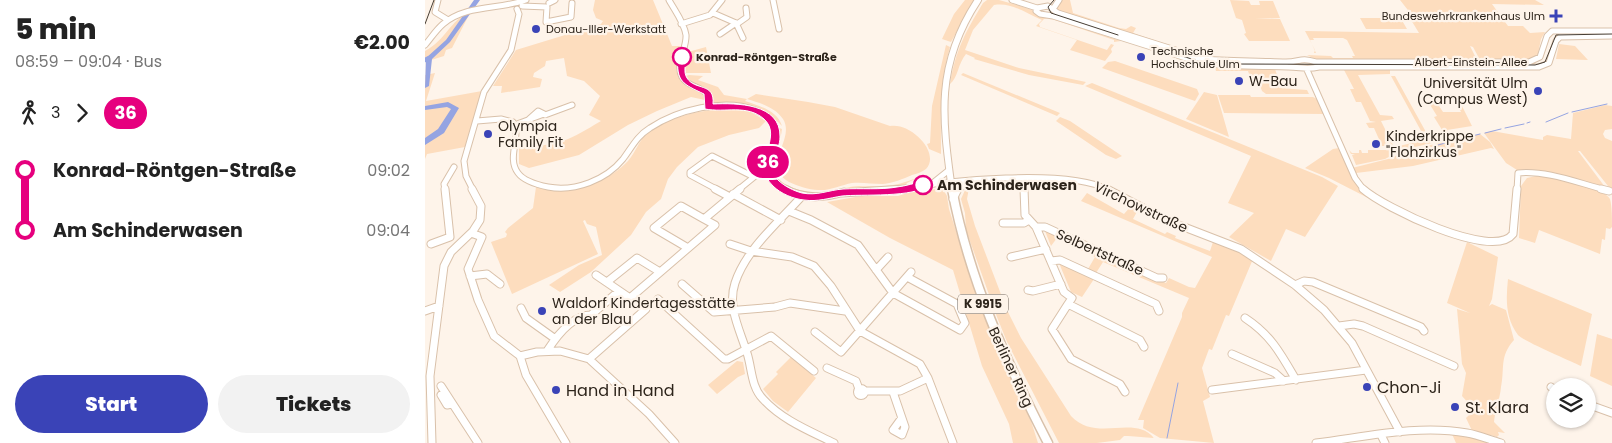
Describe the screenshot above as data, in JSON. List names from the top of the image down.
{
  "streets": {
    "main road": ["K 9915", "Berliner Ring"],
    "street": ["Albert-Einstein-Allee", "Virchowstraße", "Selbertstraße"]
  },
  "crossings": [
    ["Virchowstraße", "Berliner Ring"]
  ],
  "places": {
    "health": ["Bundeswehrkrankenhaus Ulm"],
    "other": [
      "Donau-Iller-Werkstatt",
      "Konrad-Röntgen-Straße",
      "Technische Hochschule Ulm",
      "W-Bau",
      "Universität Ulm (Campus West)",
      "Olympia Family Fit",
      "Kinderkrippe \"Flohzirkus\"",
      "Am Schinderwasen",
      "Waldorf Kindertagesstätte an der Blau",
      "Chon-Ji",
      "Hand in Hand",
      "St. Klara"
    ]
  },
  "lines": ["bus line 36"],
  "page": {
    "heading": ["5 min", "08:59 – 09:04 · Bus", "€2.00"],
    "on_map": "36",
    "legs": ["3", "36"],
    "list": [
      {
        "name": "Konrad-Röntgen-Straße",
        "value": "09:02"
      },
      {
        "name": "Am Schinderwasen",
        "value": "09:04"
      }
    ],
    "buttons": ["Start", "Tickets"]
  }
}
